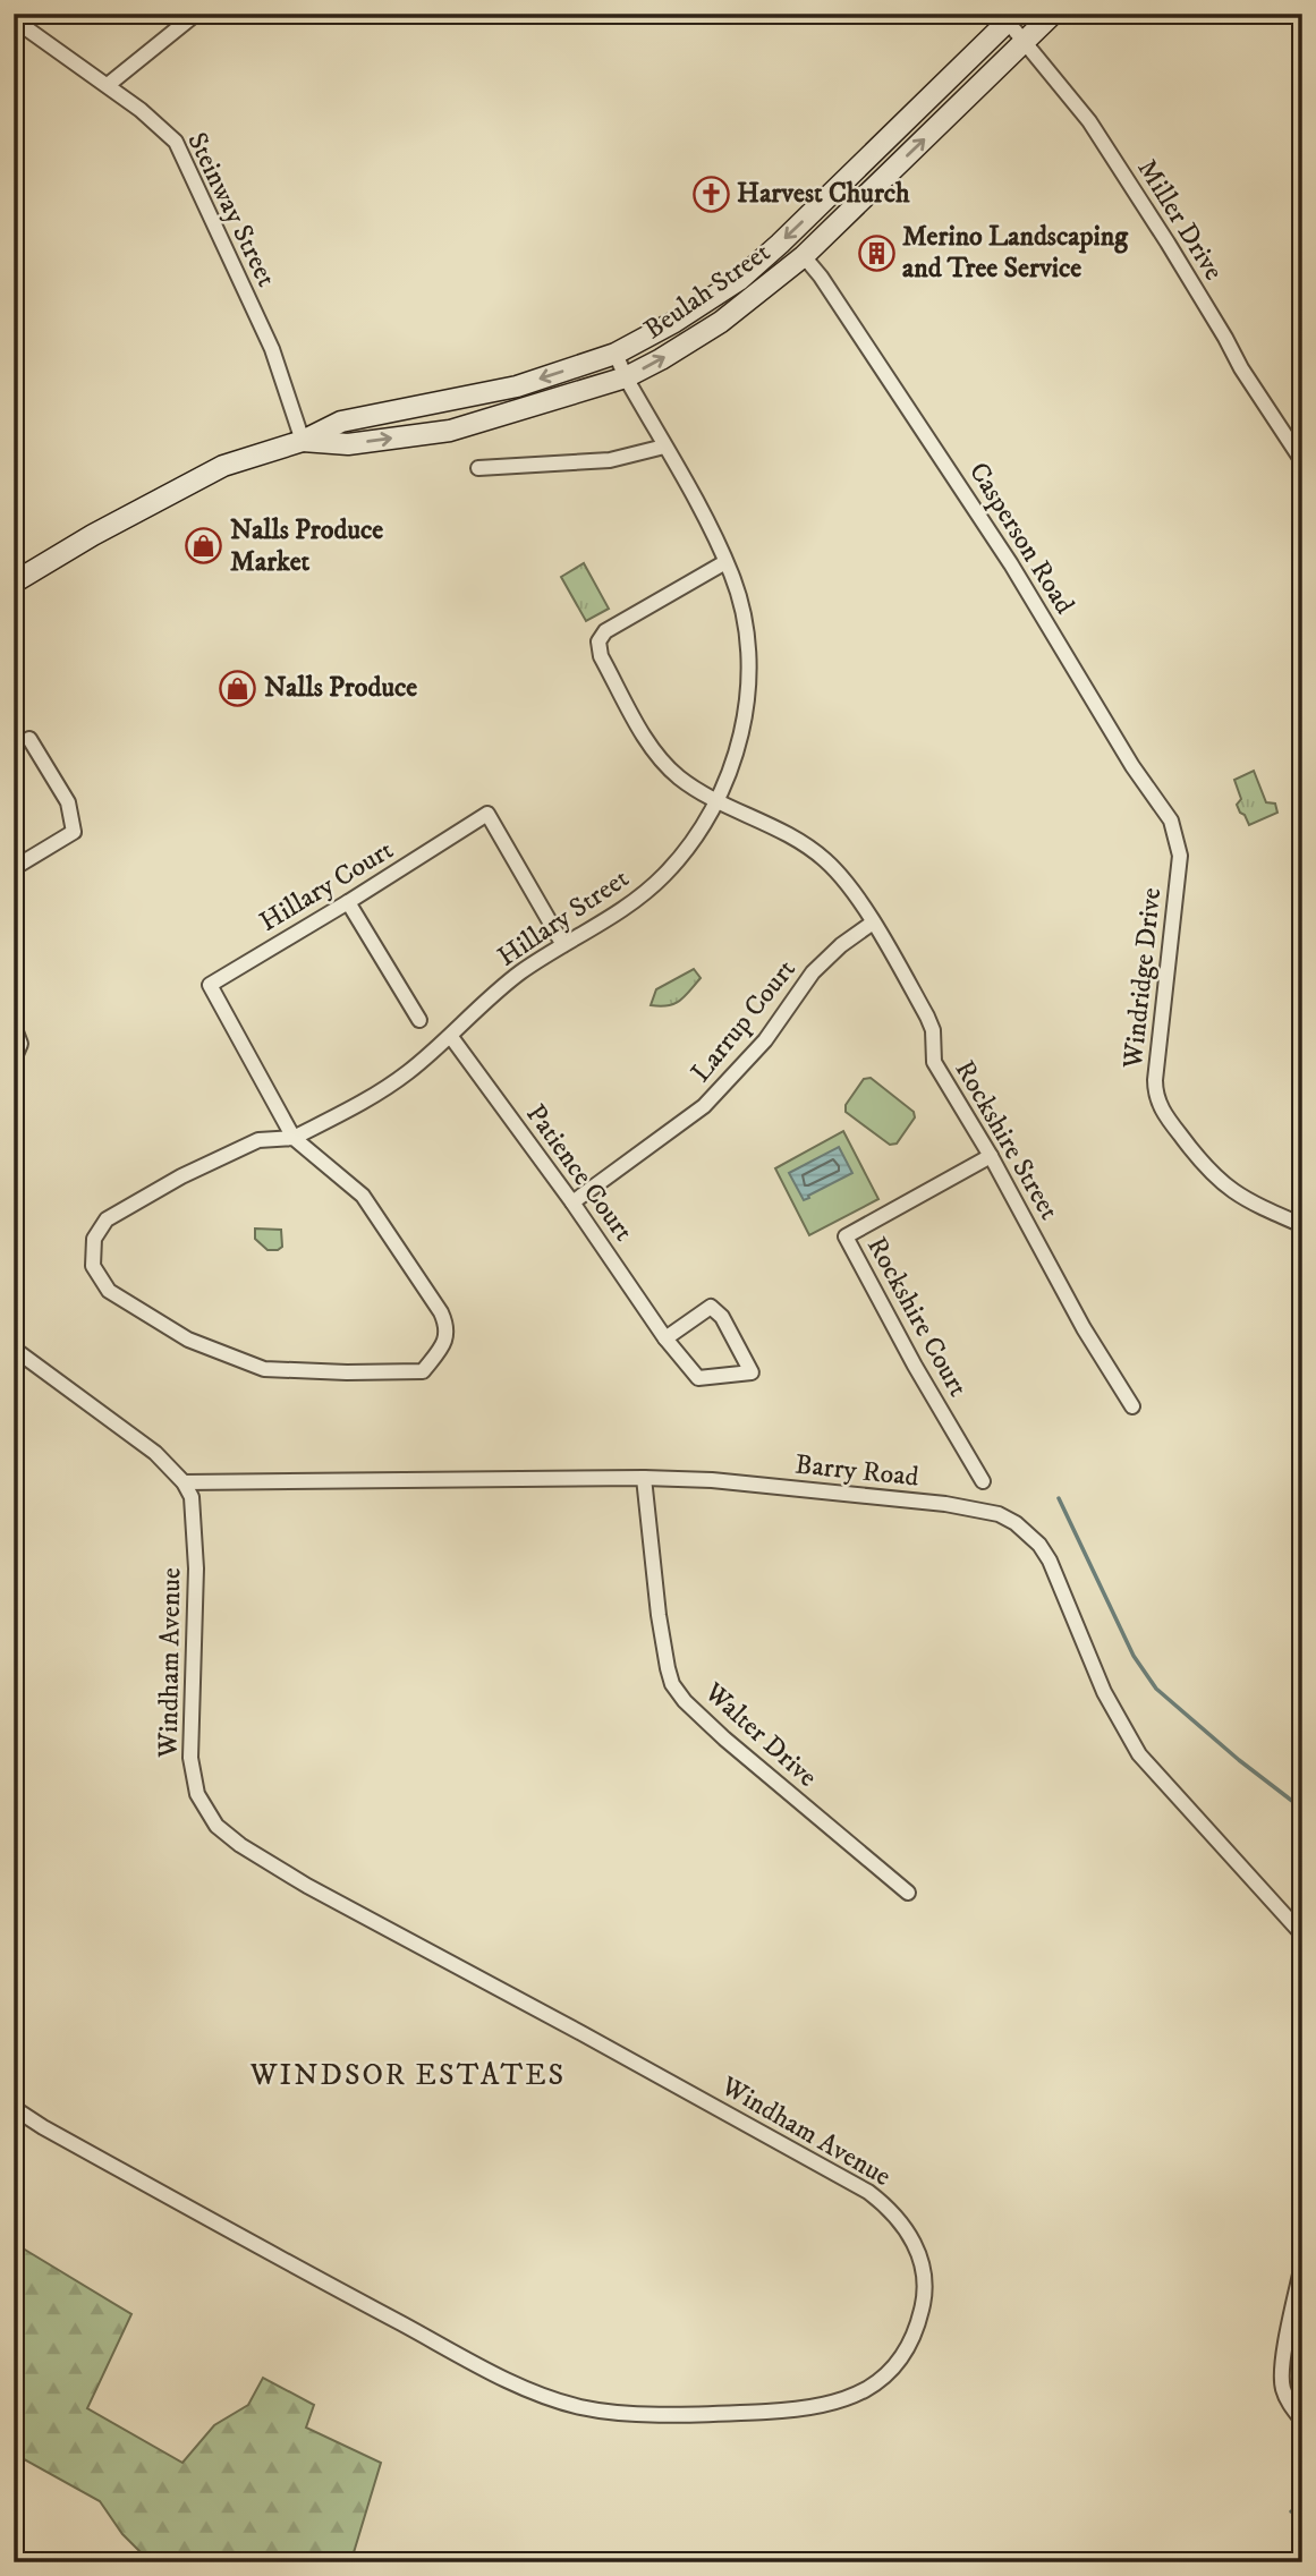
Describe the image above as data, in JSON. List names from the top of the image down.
{
  "streets": {
    "main road": ["Beulah Street"],
    "street": [
      "Steinway Street",
      "Miller Drive",
      "Casperson Road",
      "Hillary Court",
      "Hillary Street",
      "Windridge Drive",
      "Larrup Court",
      "Rockshire Street",
      "Patience Court",
      "Rockshire Court",
      "Barry Road",
      "Windham Avenue",
      "Walter Drive"
    ]
  },
  "crossings": [
    ["Steinway Street", "Beulah Street"],
    ["Miller Drive", "Beulah Street"],
    ["Beulah Street", "Casperson Road"],
    ["Beulah Street", "Hillary Street"],
    ["Casperson Road", "Windridge Drive"],
    ["Hillary Court", "Hillary Street"],
    ["Hillary Street", "Rockshire Street"],
    ["Hillary Street", "Patience Court"],
    ["Larrup Court", "Rockshire Street"],
    ["Larrup Court", "Patience Court"],
    ["Rockshire Street", "Rockshire Court"],
    ["Barry Road", "Windham Avenue"],
    ["Barry Road", "Walter Drive"]
  ],
  "districts": ["WINDSOR ESTATES"],
  "places": {
    "church": ["Harvest Church"],
    "building": ["Merino Landscaping and Tree Service"],
    "shop": ["Nalls Produce Market", "Nalls Produce"]
  }
}
